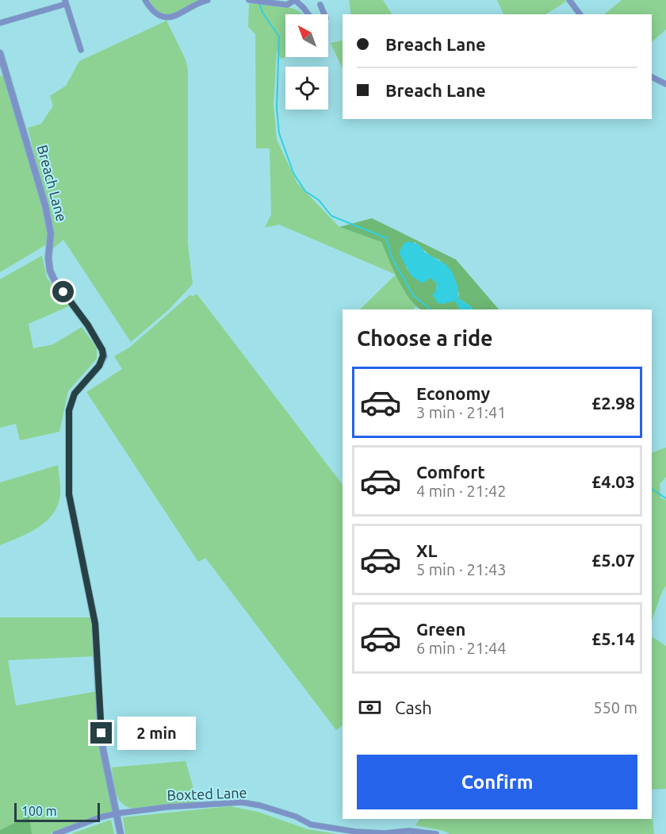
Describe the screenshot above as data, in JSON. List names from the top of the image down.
{
  "streets": {
    "street": ["Breach Lane", "Boxted Lane"]
  },
  "crossings": [
    ["Breach Lane", "Boxted Lane"]
  ],
  "scale_bar": "100 m",
  "north": "top left",
  "page": {
    "banner": ["Breach Lane", "Breach Lane"],
    "heading": "Choose a ride",
    "list": [
      {
        "name": "Economy",
        "note": "3 min · 21:41",
        "value": "£2.98"
      },
      {
        "name": "Comfort",
        "note": "4 min · 21:42",
        "value": "£4.03"
      },
      {
        "name": "XL",
        "note": "5 min · 21:43",
        "value": "£5.07"
      },
      {
        "name": "Green",
        "note": "6 min · 21:44",
        "value": "£5.14"
      }
    ],
    "pay": ["Cash", "550 m"],
    "bubble": "2 min",
    "buttons": "Confirm",
    "scale": "100 m"
  }
}
